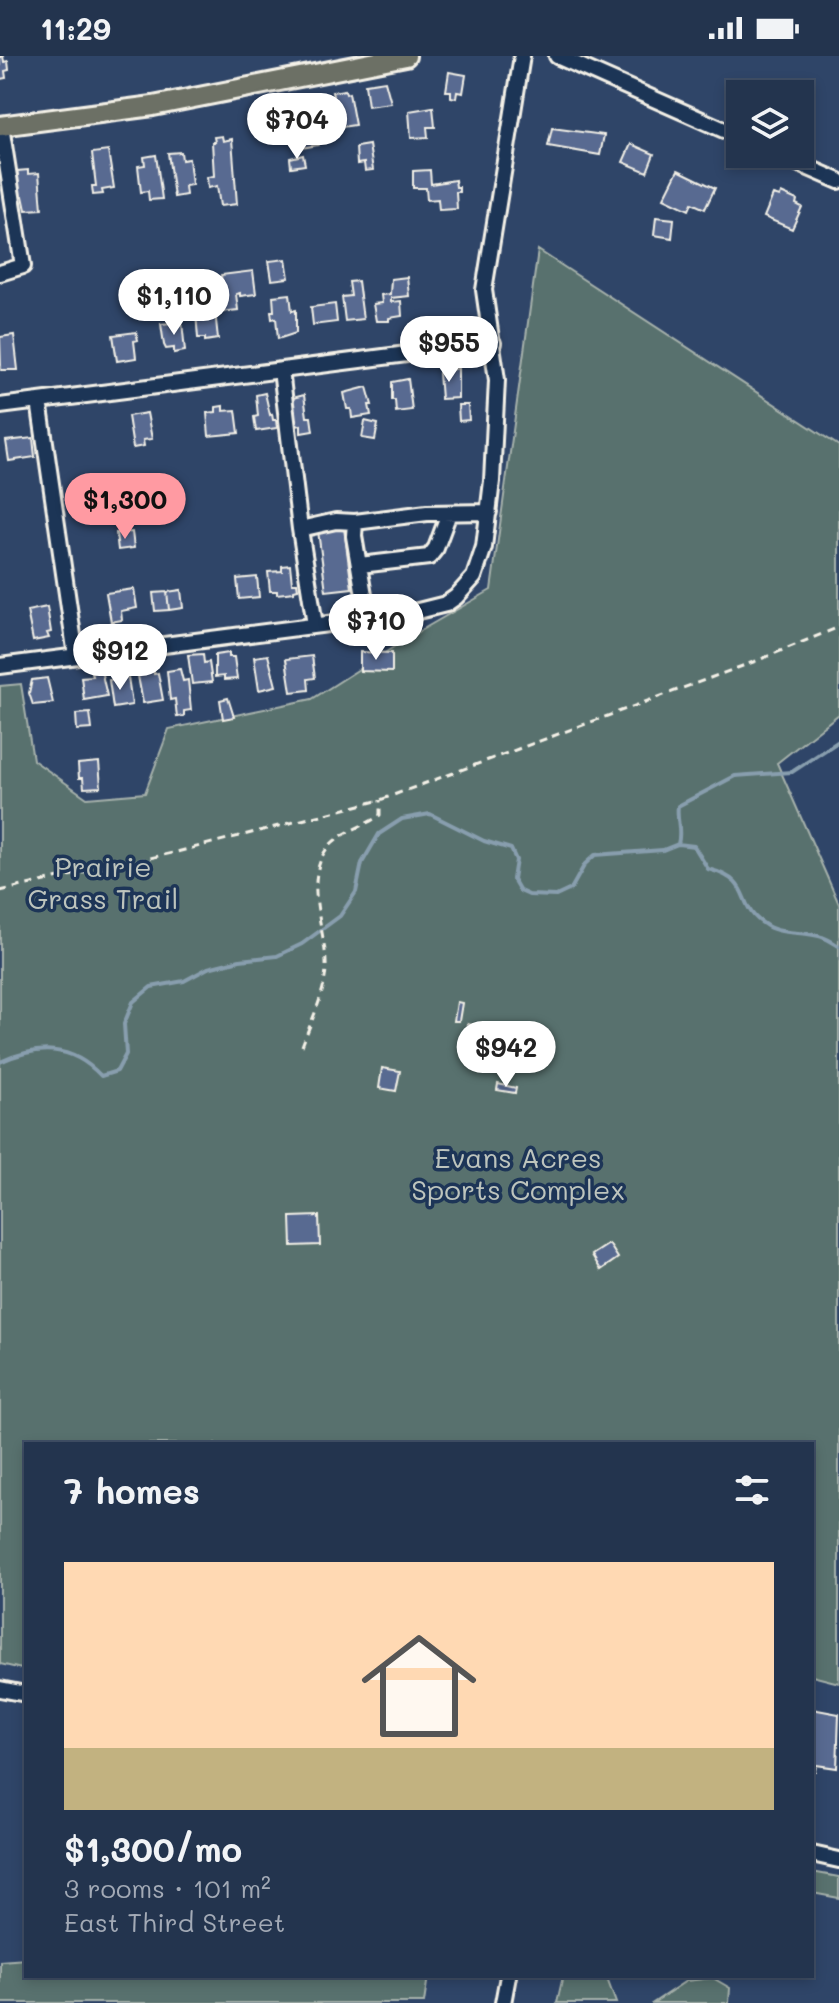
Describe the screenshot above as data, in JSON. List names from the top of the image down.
{
  "parks": ["Prairie Grass Trail", "Evans Acres Sports Complex"],
  "page": {
    "status": "11:29",
    "price": [
      "$704",
      "$1,110",
      "$955",
      "$1,300",
      "$710",
      "$912",
      "$942"
    ],
    "heading": "7 homes",
    "list": [
      {
        "name": "$1,300/mo",
        "note": "3 rooms · 101 m² · East Third Street"
      }
    ]
  }
}
